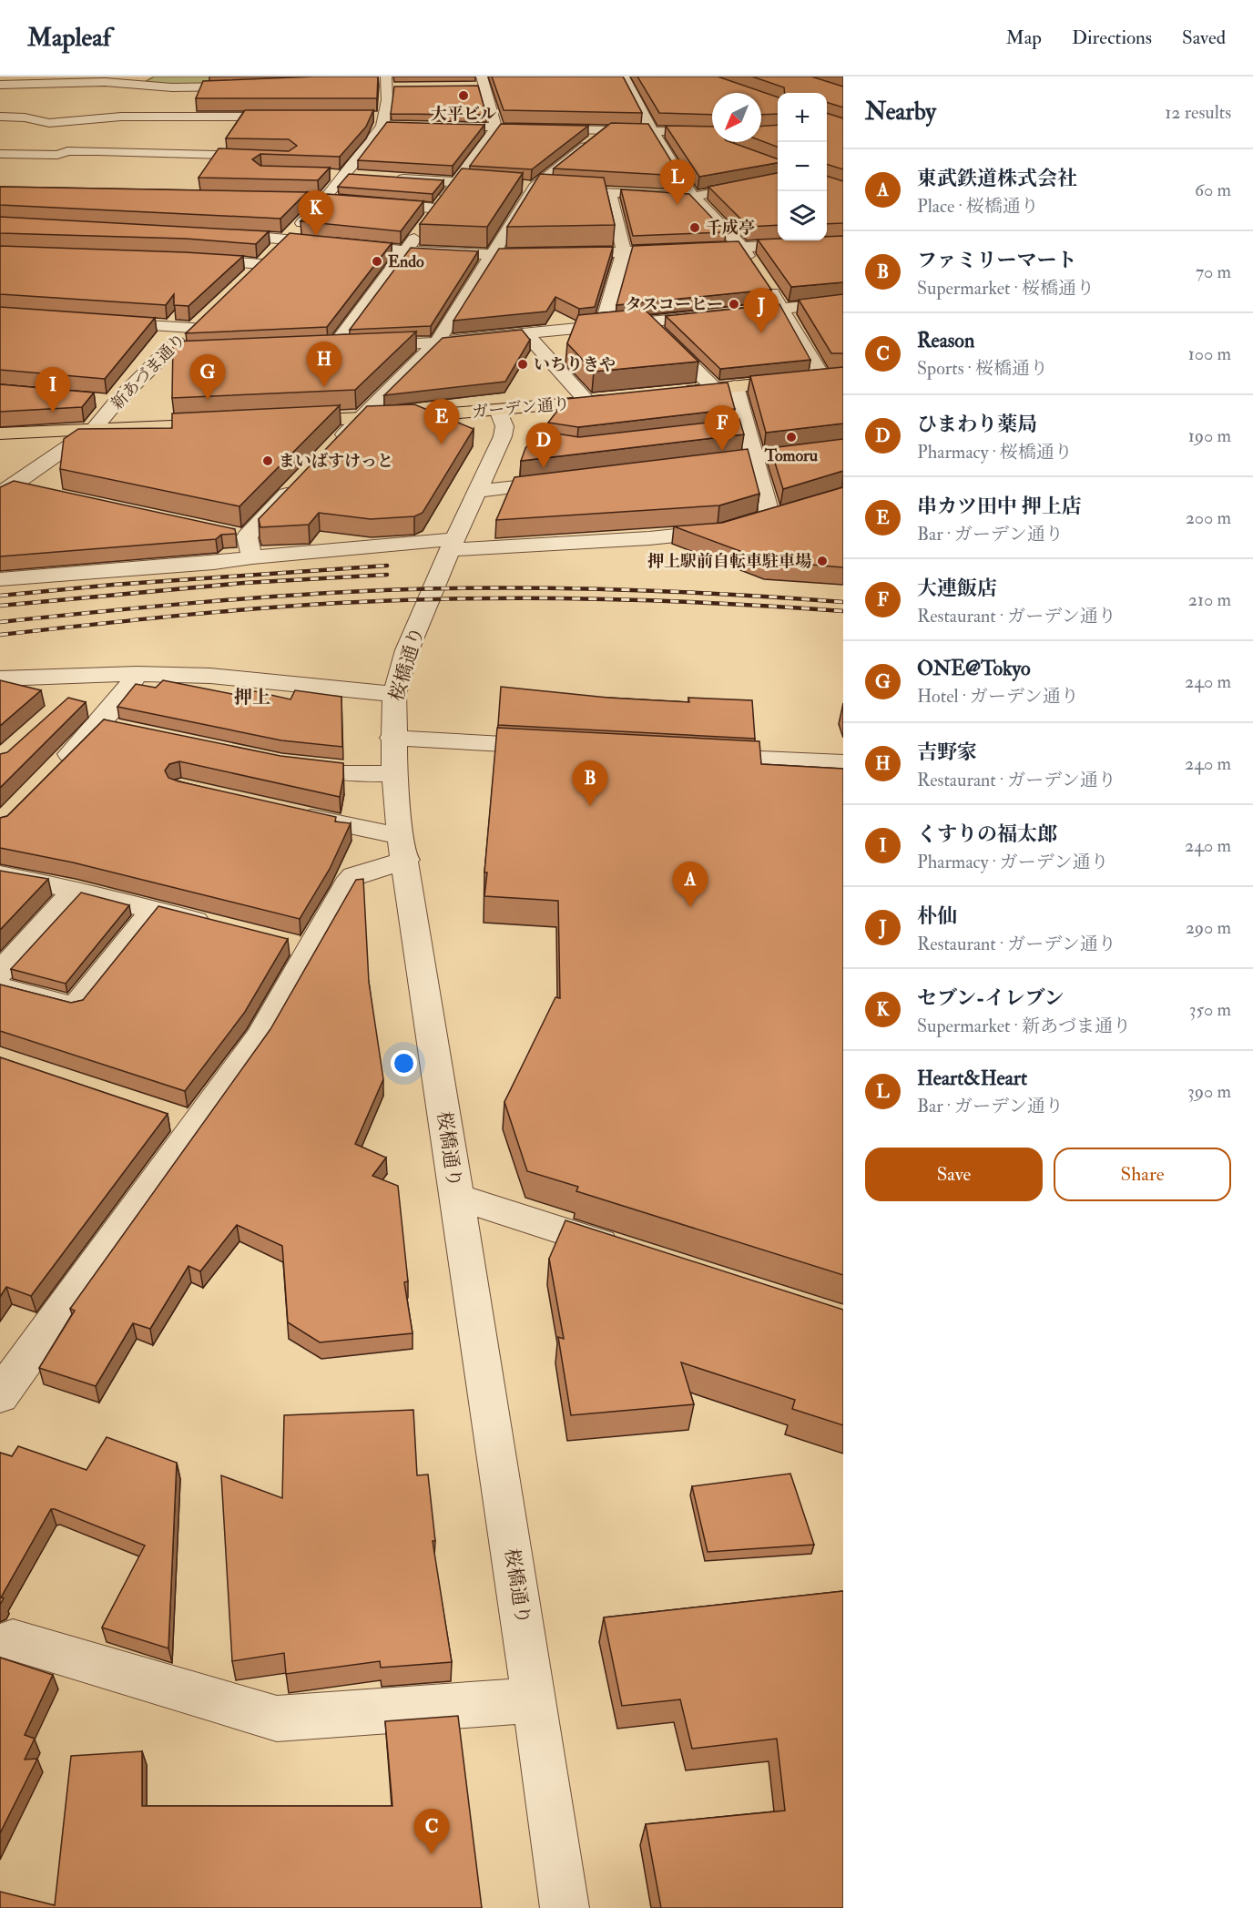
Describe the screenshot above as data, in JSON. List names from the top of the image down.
{
  "streets": {
    "main road": ["ガーデン通り"],
    "street": ["新あづま通り", "桜橋通り"]
  },
  "crossings": [
    ["ガーデン通り", "桜橋通り"]
  ],
  "districts": ["押上"],
  "places": [
    "大平ビル",
    "千成亭",
    "Endo",
    "タスコーヒー",
    "いちりきや",
    "Tomoru",
    "まいばすけっと",
    "押上駅前自転車駐車場"
  ],
  "north": "bottom left",
  "page": {
    "header": "Mapleaf",
    "nav": ["Map", "Directions", "Saved"],
    "heading": ["Nearby", "12 results"],
    "map_buttons": ["+", "−"],
    "list": [
      {
        "mark": "A",
        "name": "東武鉄道株式会社",
        "note": "Place · 桜橋通り",
        "value": "60 m"
      },
      {
        "mark": "B",
        "name": "ファミリーマート",
        "note": "Supermarket · 桜橋通り",
        "value": "70 m"
      },
      {
        "mark": "C",
        "name": "Reason",
        "note": "Sports · 桜橋通り",
        "value": "100 m"
      },
      {
        "mark": "D",
        "name": "ひまわり薬局",
        "note": "Pharmacy · 桜橋通り",
        "value": "190 m"
      },
      {
        "mark": "E",
        "name": "串カツ田中 押上店",
        "note": "Bar · ガーデン通り",
        "value": "200 m"
      },
      {
        "mark": "F",
        "name": "大連飯店",
        "note": "Restaurant · ガーデン通り",
        "value": "210 m"
      },
      {
        "mark": "G",
        "name": "ONE@Tokyo",
        "note": "Hotel · ガーデン通り",
        "value": "240 m"
      },
      {
        "mark": "H",
        "name": "吉野家",
        "note": "Restaurant · ガーデン通り",
        "value": "240 m"
      },
      {
        "mark": "I",
        "name": "くすりの福太郎",
        "note": "Pharmacy · ガーデン通り",
        "value": "240 m"
      },
      {
        "mark": "J",
        "name": "朴仙",
        "note": "Restaurant · ガーデン通り",
        "value": "290 m"
      },
      {
        "mark": "K",
        "name": "セブン-イレブン",
        "note": "Supermarket · 新あづま通り",
        "value": "350 m"
      },
      {
        "mark": "L",
        "name": "Heart&Heart",
        "note": "Bar · ガーデン通り",
        "value": "390 m"
      }
    ],
    "pins": [
      "L",
      "K",
      "J",
      "H",
      "G",
      "I",
      "E",
      "F",
      "D",
      "B",
      "A",
      "C"
    ],
    "buttons": ["Save", "Share"]
  }
}
